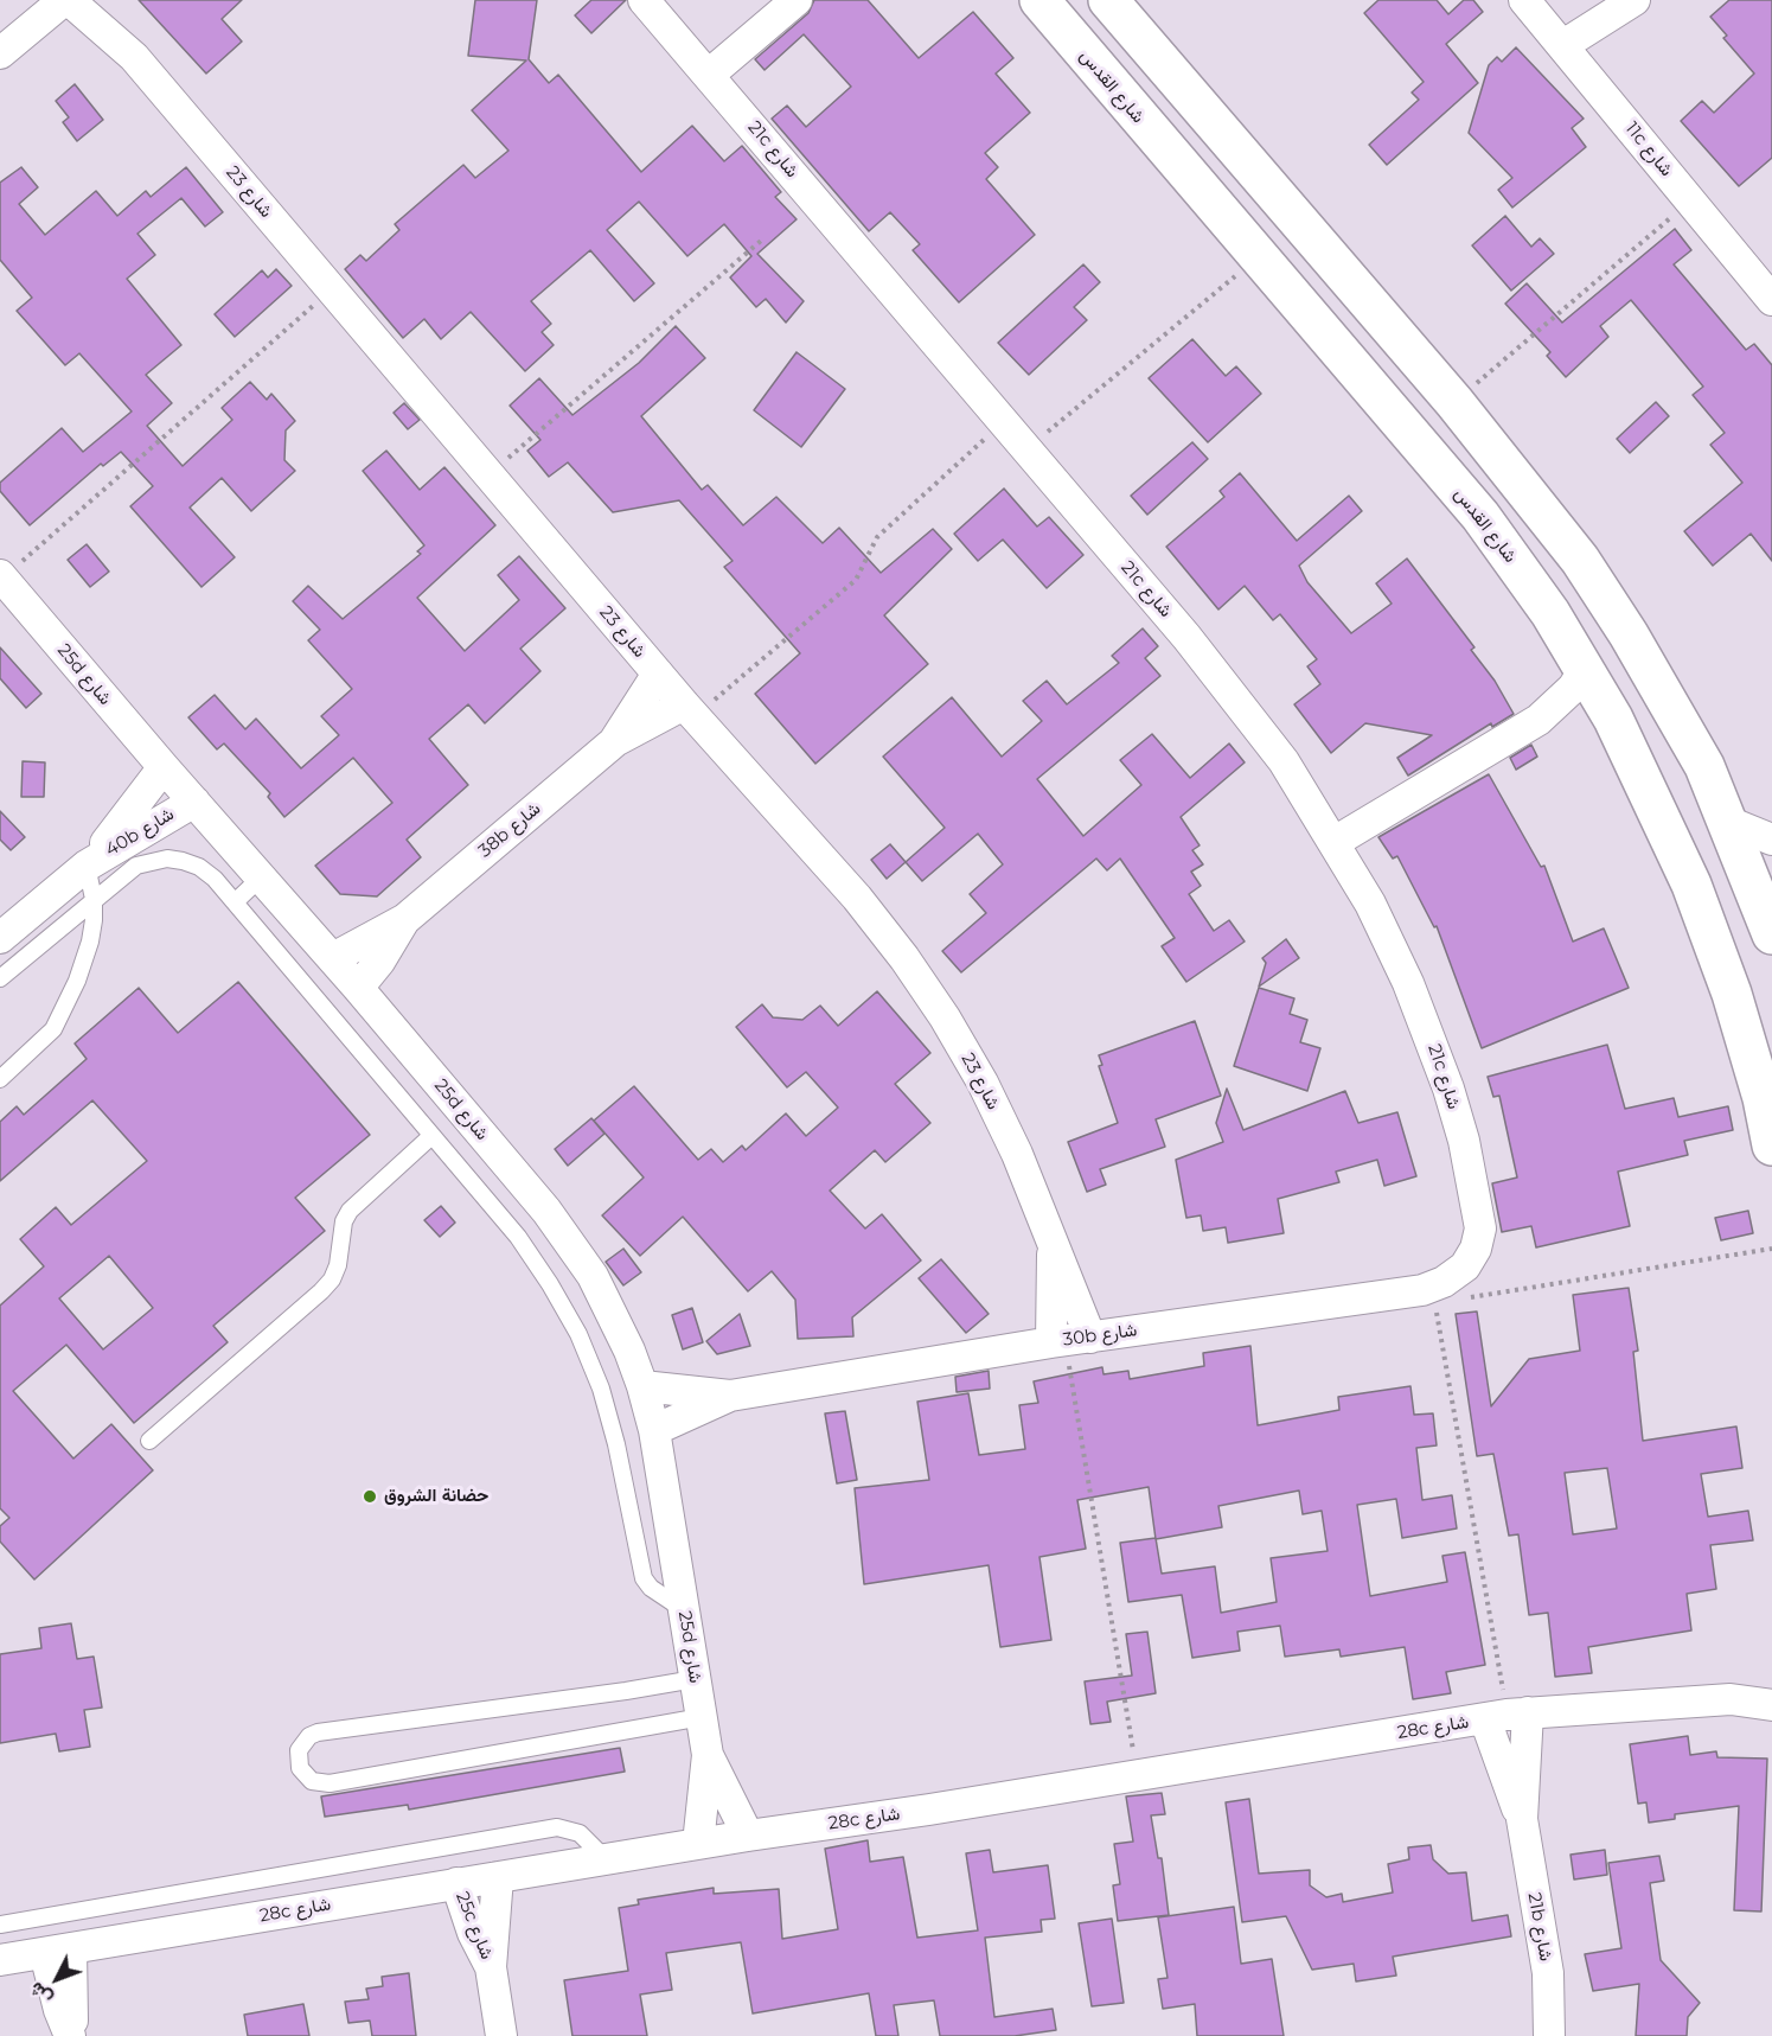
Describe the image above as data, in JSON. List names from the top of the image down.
{
  "streets": {
    "main road": ["شارع القدس"],
    "street": [
      "21c شارع",
      "11c شارع",
      "شارع 23",
      "25d شارع",
      "38b شارع",
      "40b شارع",
      "30b شارع",
      "28c شارع",
      "25c شارع",
      "21b شارع"
    ]
  },
  "crossings": [
    ["21c شارع", "30b شارع"],
    ["شارع 23", "38b شارع"],
    ["شارع 23", "30b شارع"],
    ["25d شارع", "38b شارع"],
    ["25d شارع", "40b شارع"],
    ["25d شارع", "30b شارع"],
    ["25d شارع", "28c شارع"],
    ["28c شارع", "25c شارع"],
    ["28c شارع", "21b شارع"]
  ],
  "places": ["حضانة الشروق"],
  "north": "bottom left"
}
